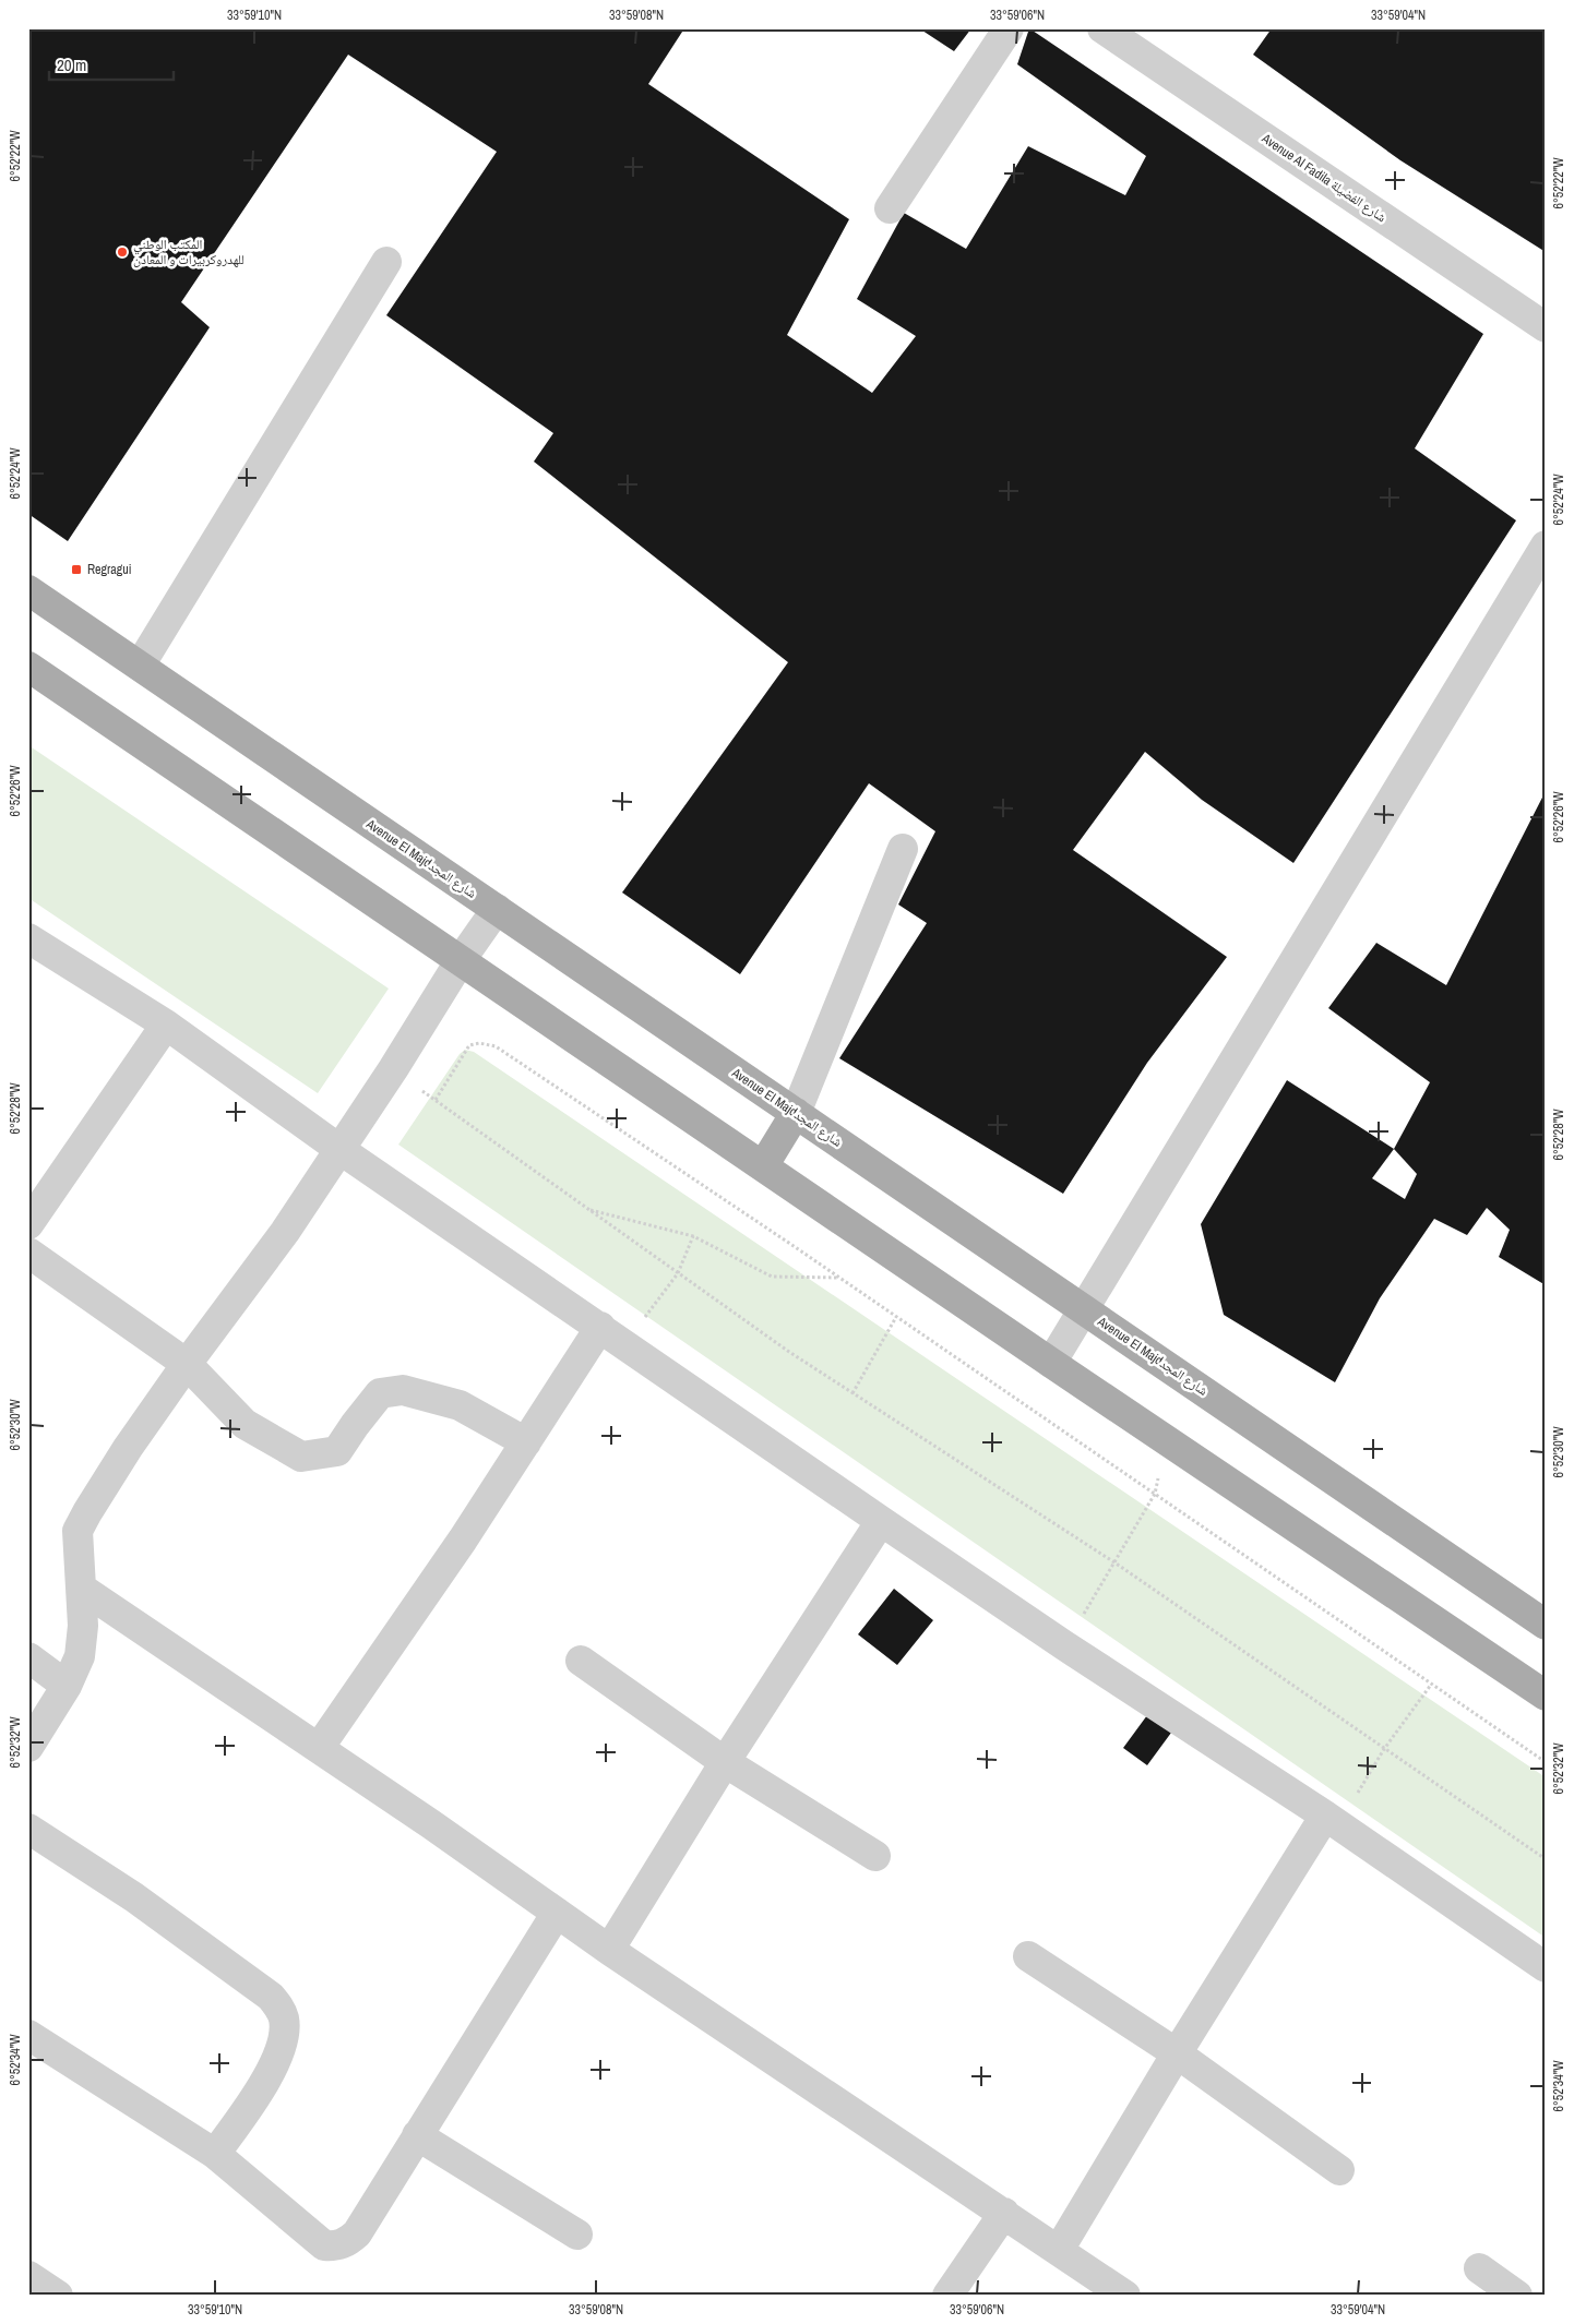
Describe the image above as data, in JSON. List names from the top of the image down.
{
  "streets": {
    "main road": ["Avenue El Majdشارع المجد"],
    "street": ["Avenue Al Fadila شارع الفضيلة"]
  },
  "places": {
    "other": ["المكتب الوطني للهدروكربيرات و المعادن"],
    "transit": ["Regragui"]
  },
  "scale_bar": "20 m",
  "coordinates": [
    "33°59'10\"N",
    "33°59'08\"N",
    "33°59'06\"N",
    "33°59'04\"N",
    "6°52'22\"W",
    "6°52'24\"W",
    "6°52'26\"W",
    "6°52'28\"W",
    "6°52'30\"W",
    "6°52'32\"W",
    "6°52'34\"W"
  ]
}
